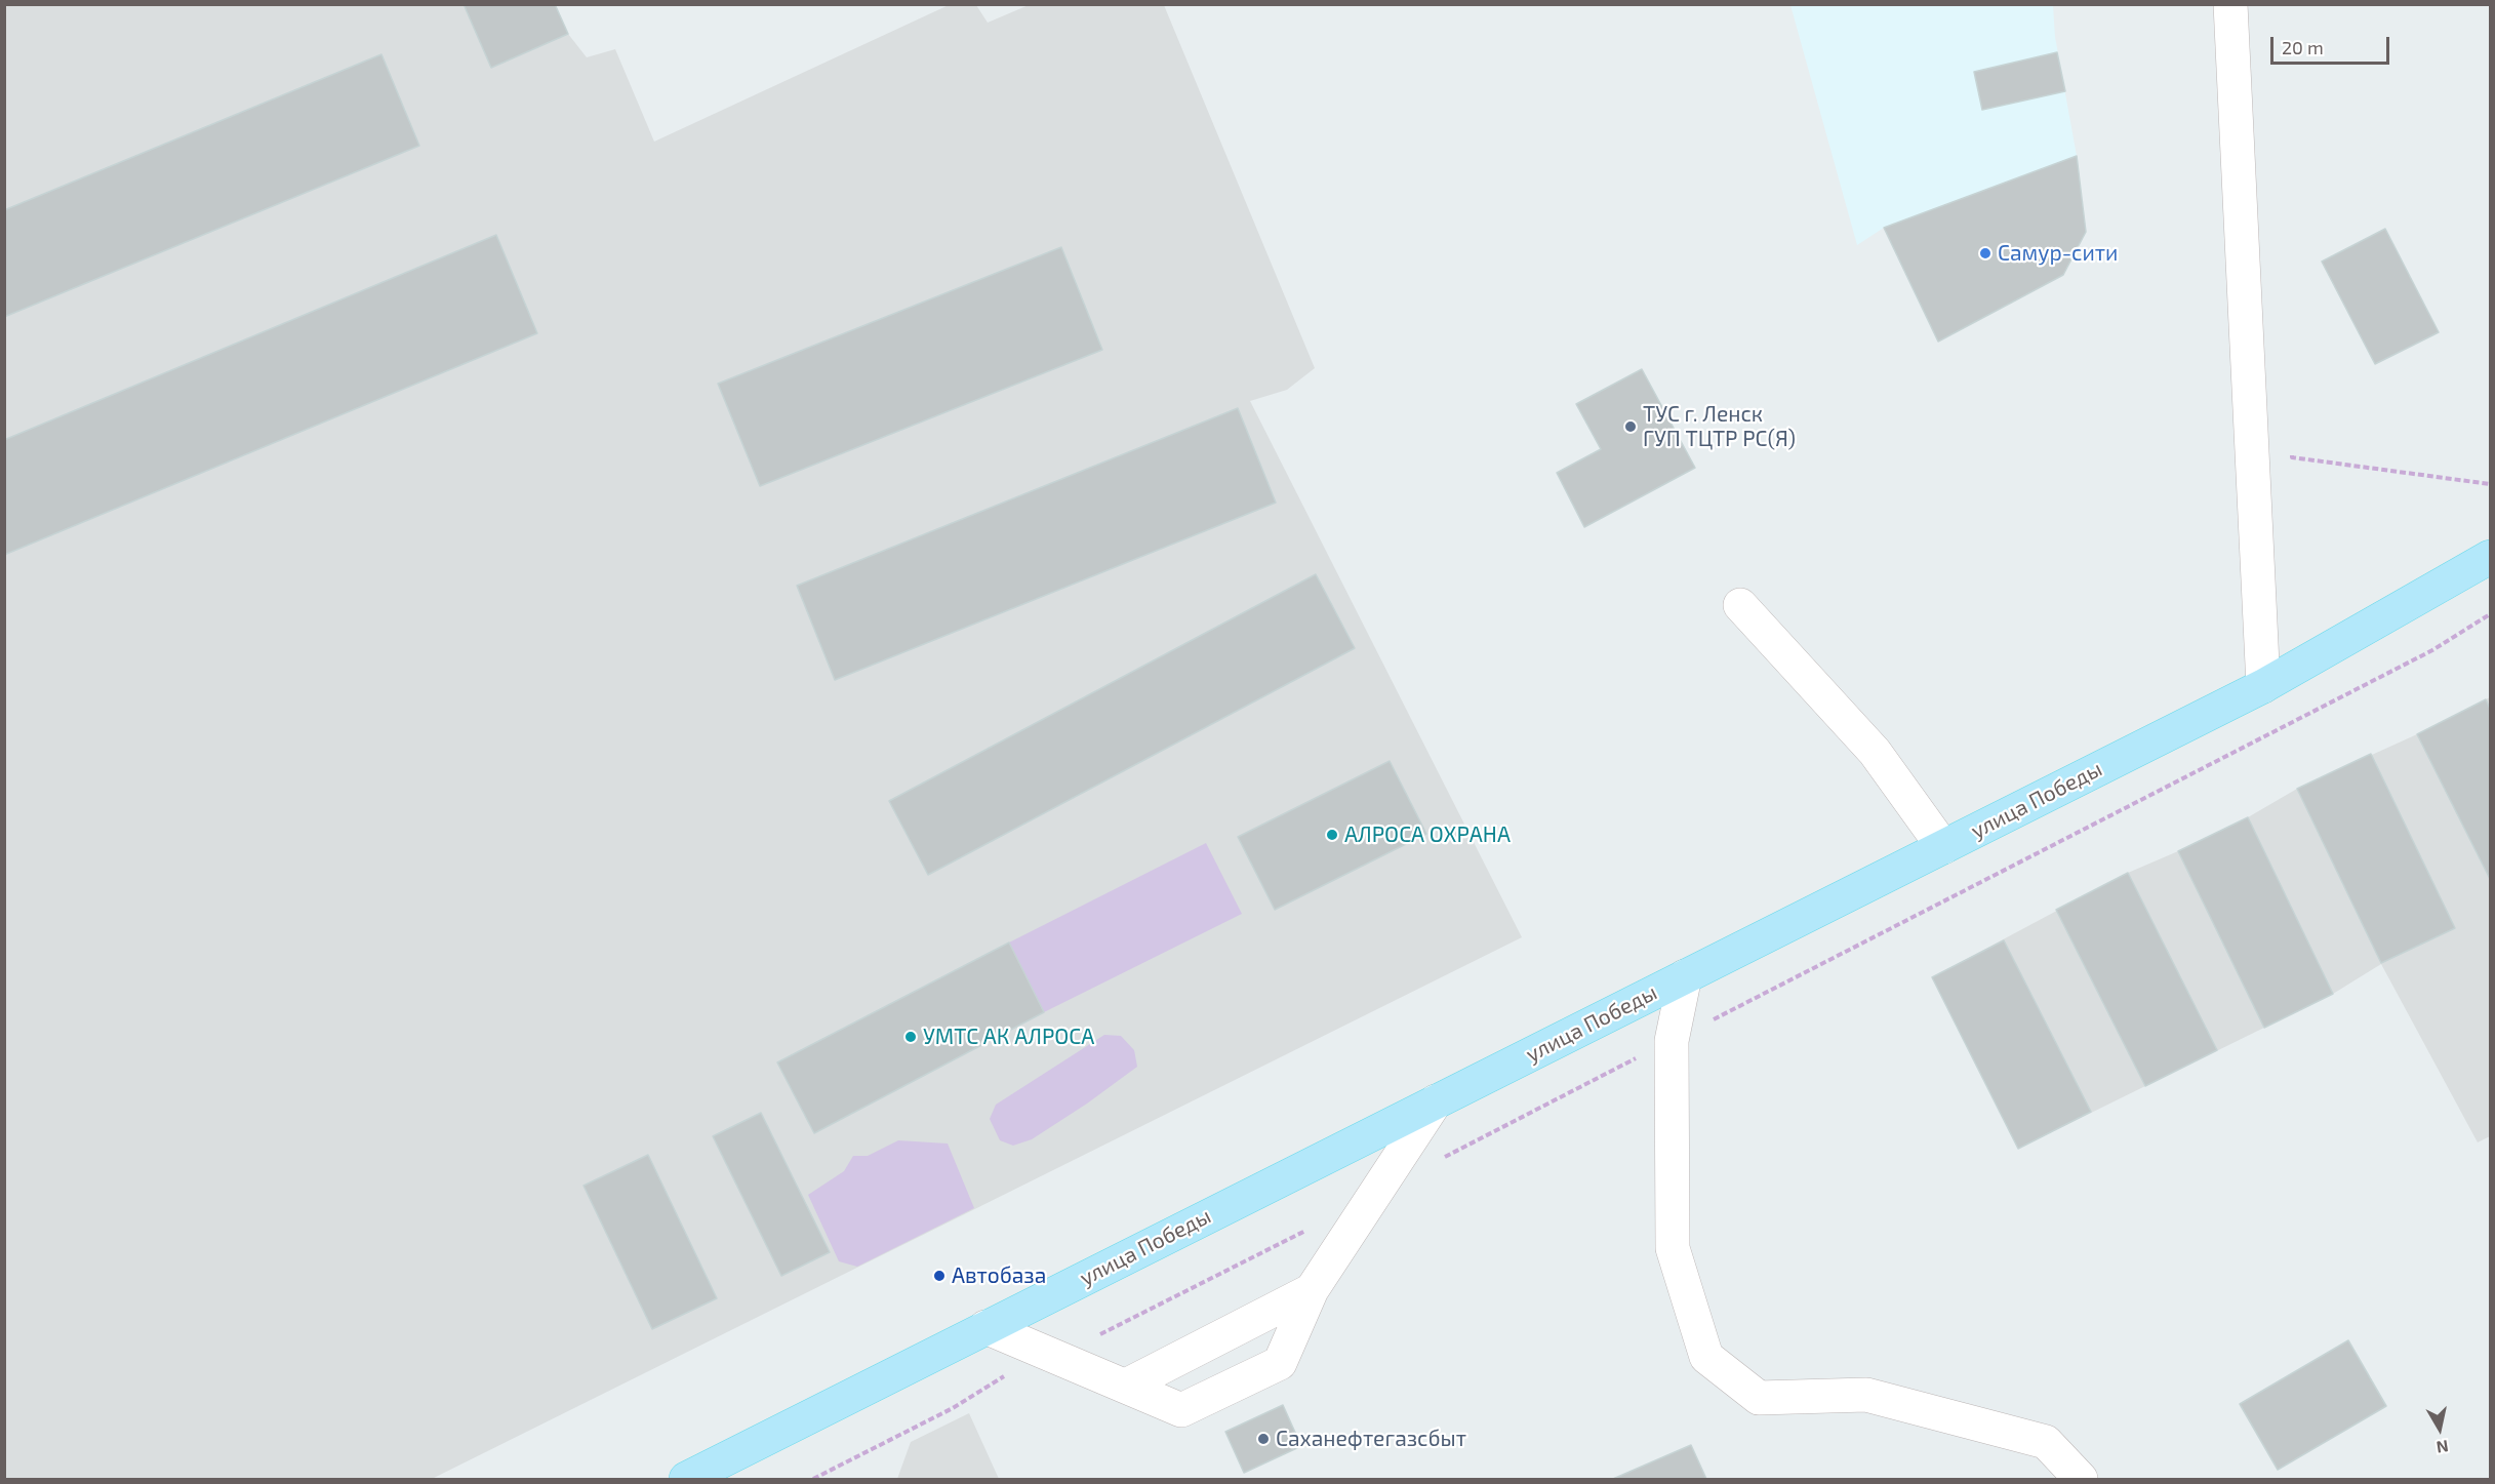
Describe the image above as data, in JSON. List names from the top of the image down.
{
  "streets": {
    "main road": ["улица Победы"]
  },
  "places": [
    "Самур-сити",
    "ТУС г. Ленск ГУП ТЦТР РС(Я)",
    "АЛРОСА ОХРАНА",
    "УМТС АК АЛРОСА",
    "Автобаза",
    "Саханефтегазсбыт"
  ],
  "scale_bar": "20 m",
  "north": "bottom"
}
